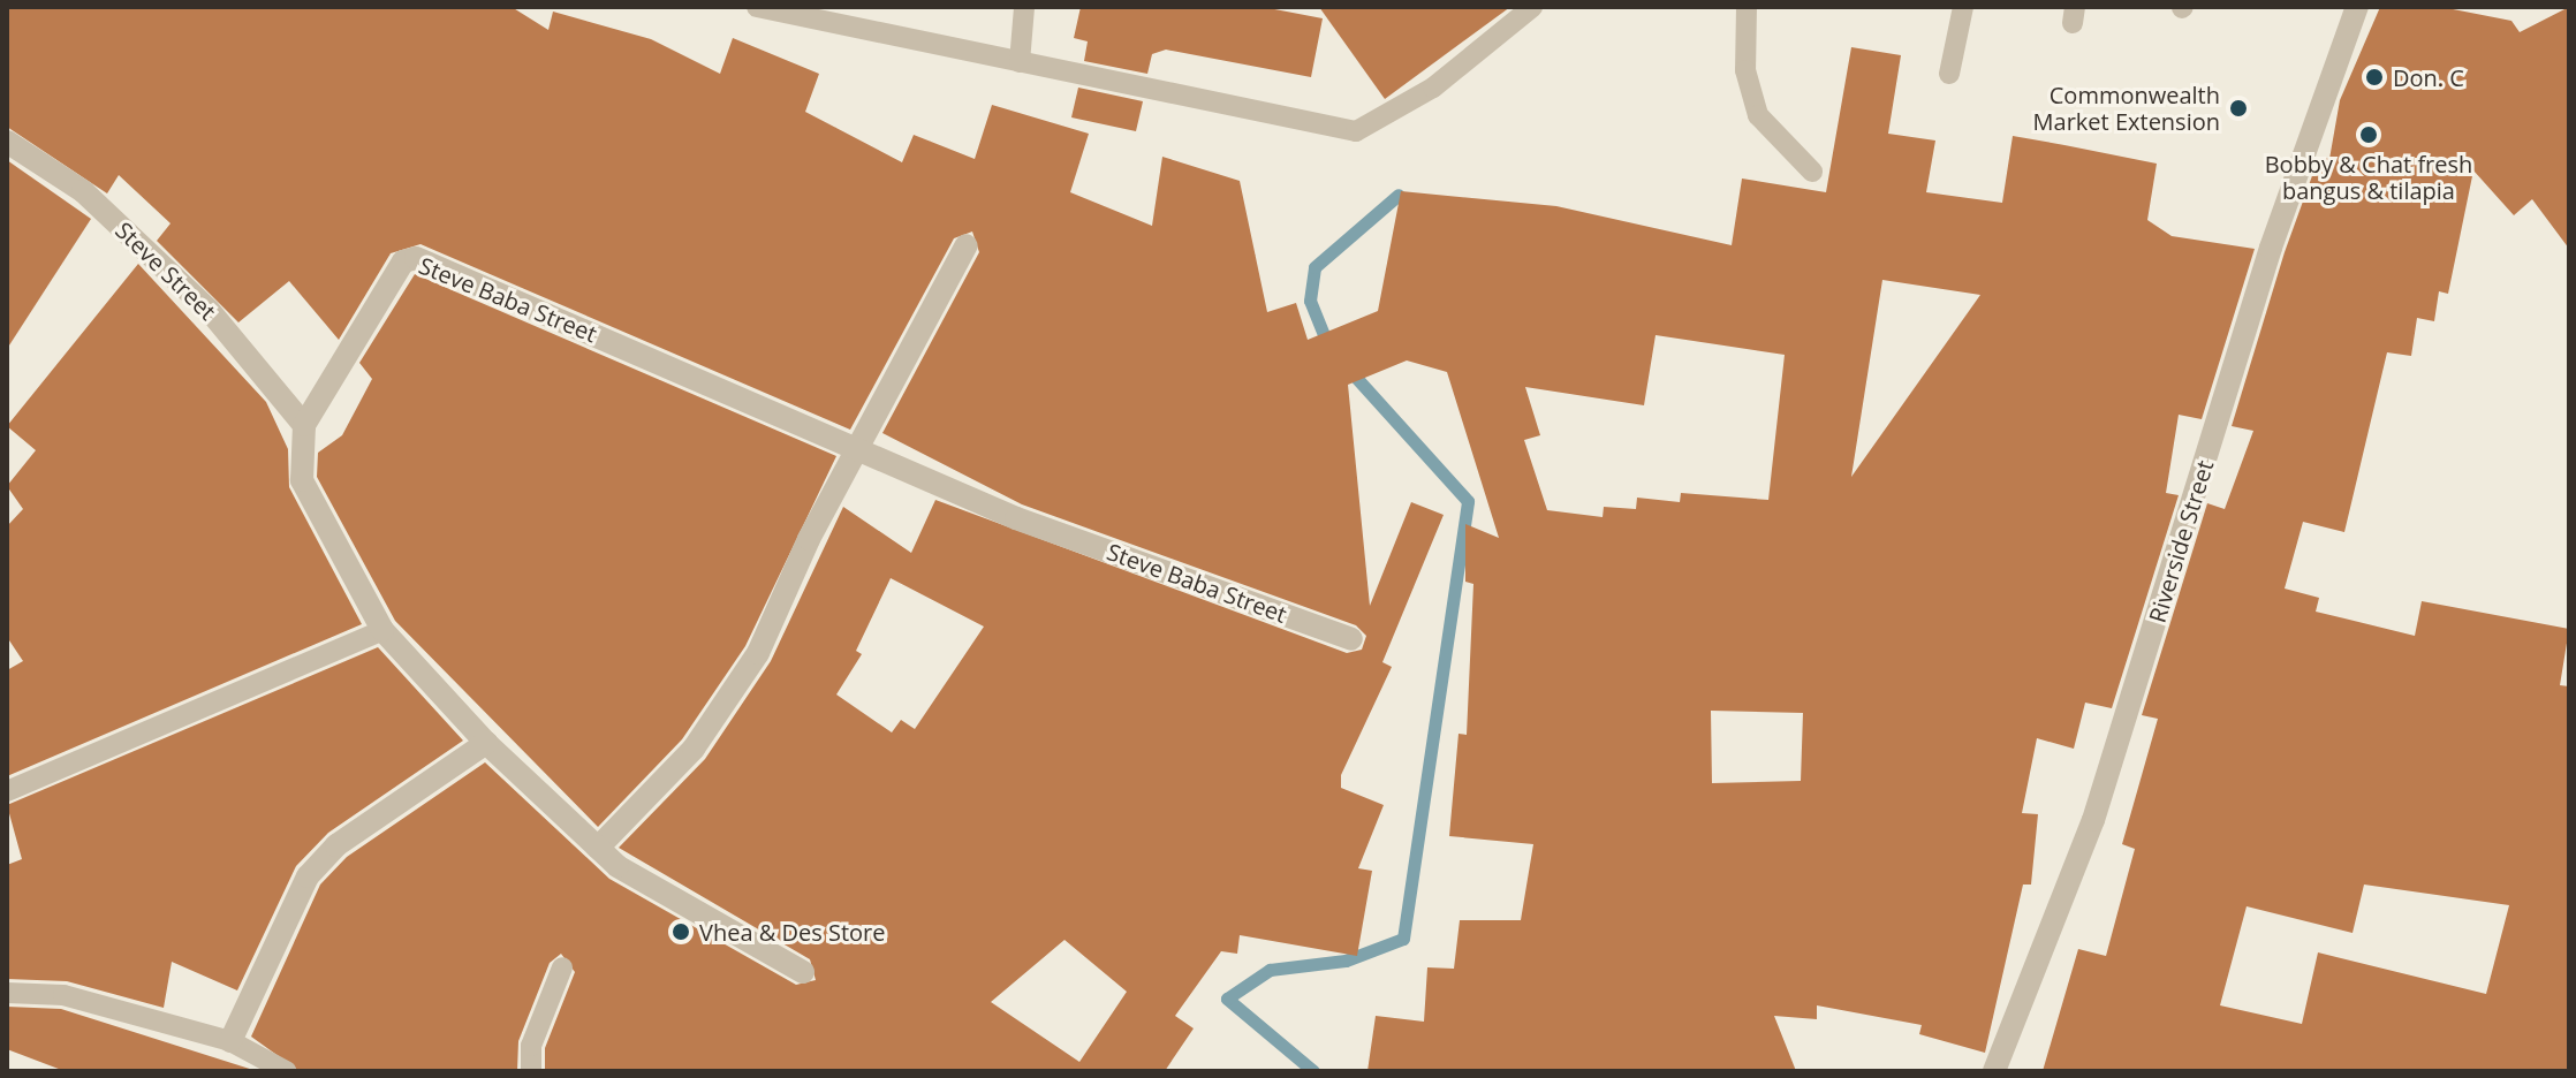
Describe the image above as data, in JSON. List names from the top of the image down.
{
  "streets": {
    "street": ["Steve Street", "Steve Baba Street", "Riverside Street"]
  },
  "crossings": [
    ["Steve Street", "Steve Baba Street"]
  ],
  "places": [
    "Don. C",
    "Commonwealth Market Extension",
    "Bobby & Chat fresh bangus & tilapia",
    "Vhea & Des Store"
  ]
}
